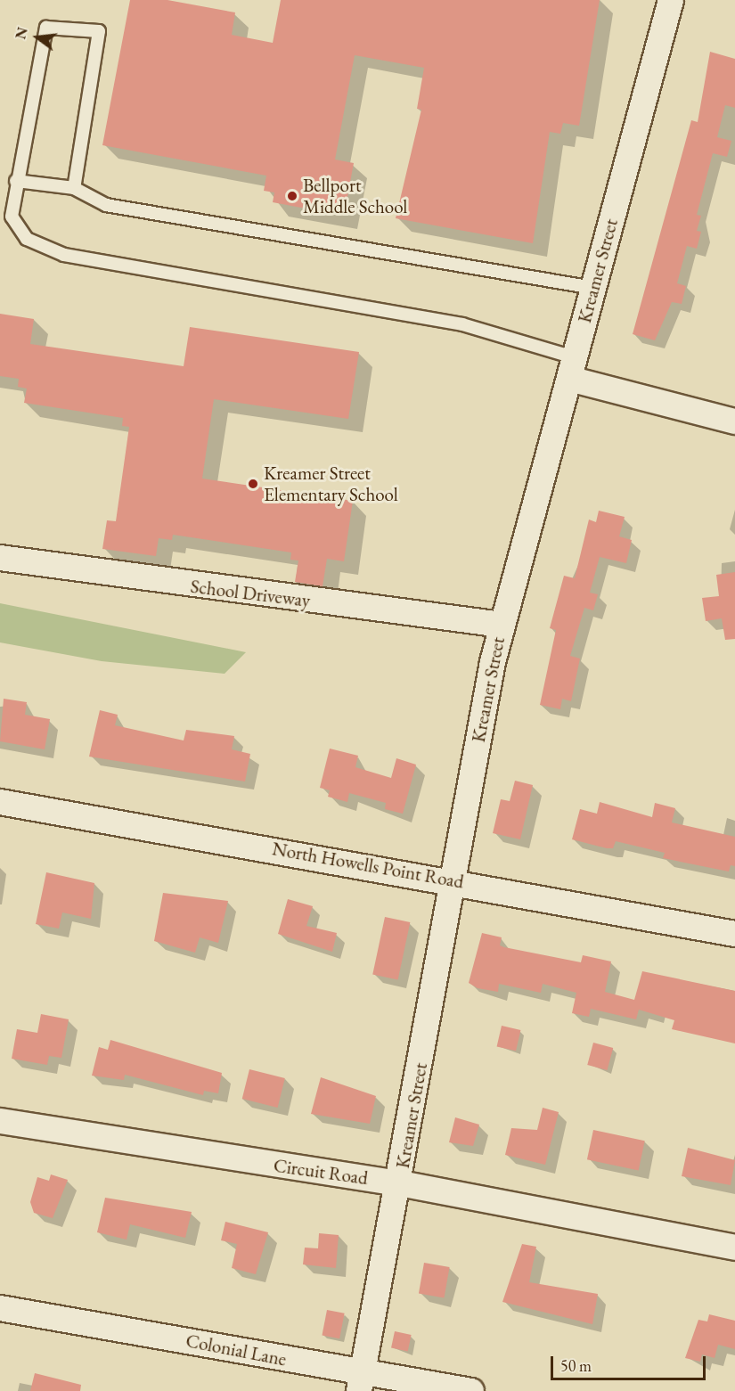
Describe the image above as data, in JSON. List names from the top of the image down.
{
  "streets": {
    "street": [
      "Kreamer Street",
      "School Driveway",
      "North Howells Point Road",
      "Circuit Road",
      "Colonial Lane"
    ]
  },
  "crossings": [
    ["Kreamer Street", "School Driveway"],
    ["Kreamer Street", "North Howells Point Road"],
    ["Kreamer Street", "Circuit Road"],
    ["Kreamer Street", "Colonial Lane"]
  ],
  "places": ["Bellport Middle School", "Kreamer Street Elementary School"],
  "scale_bar": "50 m",
  "north": "left"
}
